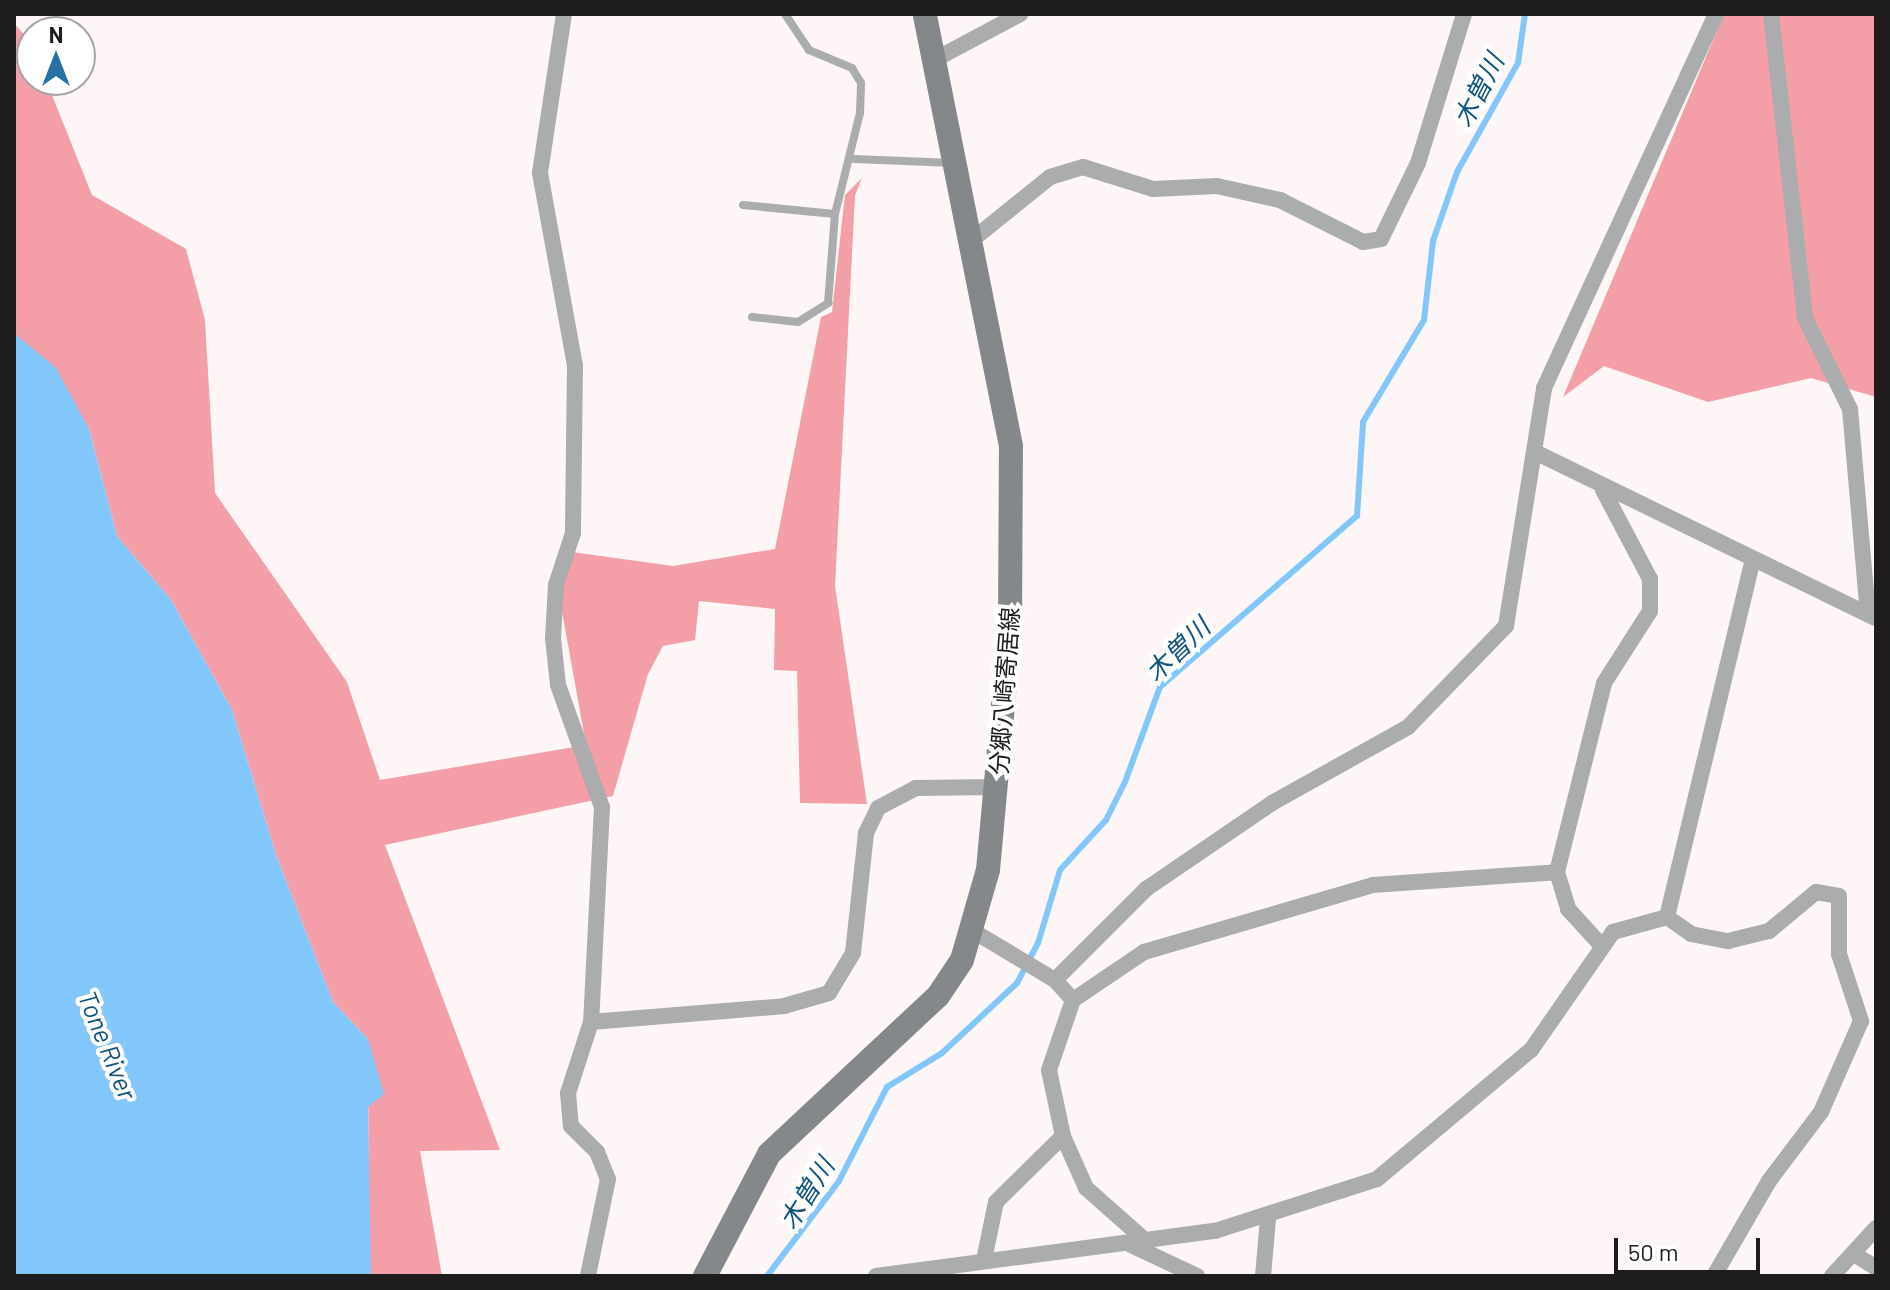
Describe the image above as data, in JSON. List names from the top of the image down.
{
  "streets": {
    "main road": ["分郷八崎寄居線"]
  },
  "water": ["木曽川", "Tone River"],
  "scale_bar": "50 m",
  "north": "top"
}
